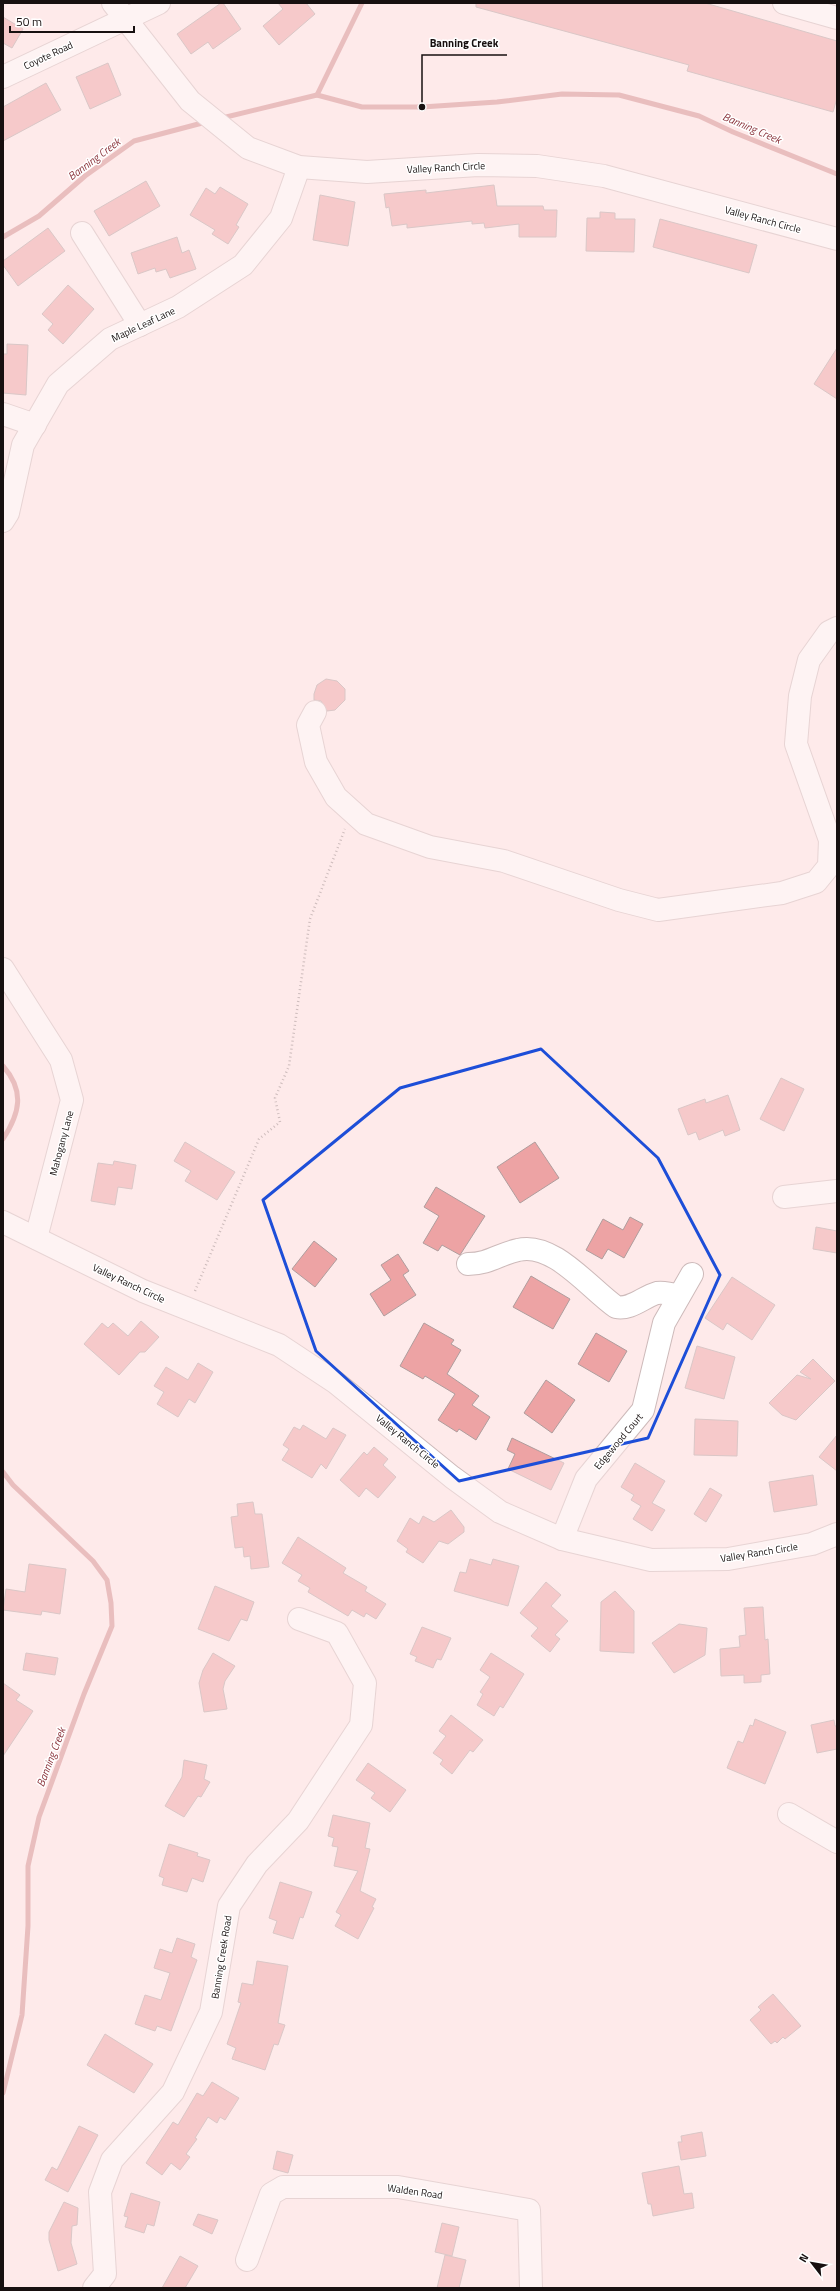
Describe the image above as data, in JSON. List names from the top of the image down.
{
  "streets": {
    "street": [
      "Coyote Road",
      "Valley Ranch Circle",
      "Maple Leaf Lane",
      "Mahogany Lane",
      "Edgewood Court",
      "Banning Creek Road",
      "Walden Road"
    ]
  },
  "crossings": [
    ["Coyote Road", "Valley Ranch Circle"],
    ["Valley Ranch Circle", "Maple Leaf Lane"],
    ["Valley Ranch Circle", "Mahogany Lane"],
    ["Valley Ranch Circle", "Edgewood Court"]
  ],
  "water": ["Banning Creek"],
  "places": ["Banning Creek"],
  "scale_bar": "50 m",
  "north": "top left"
}
